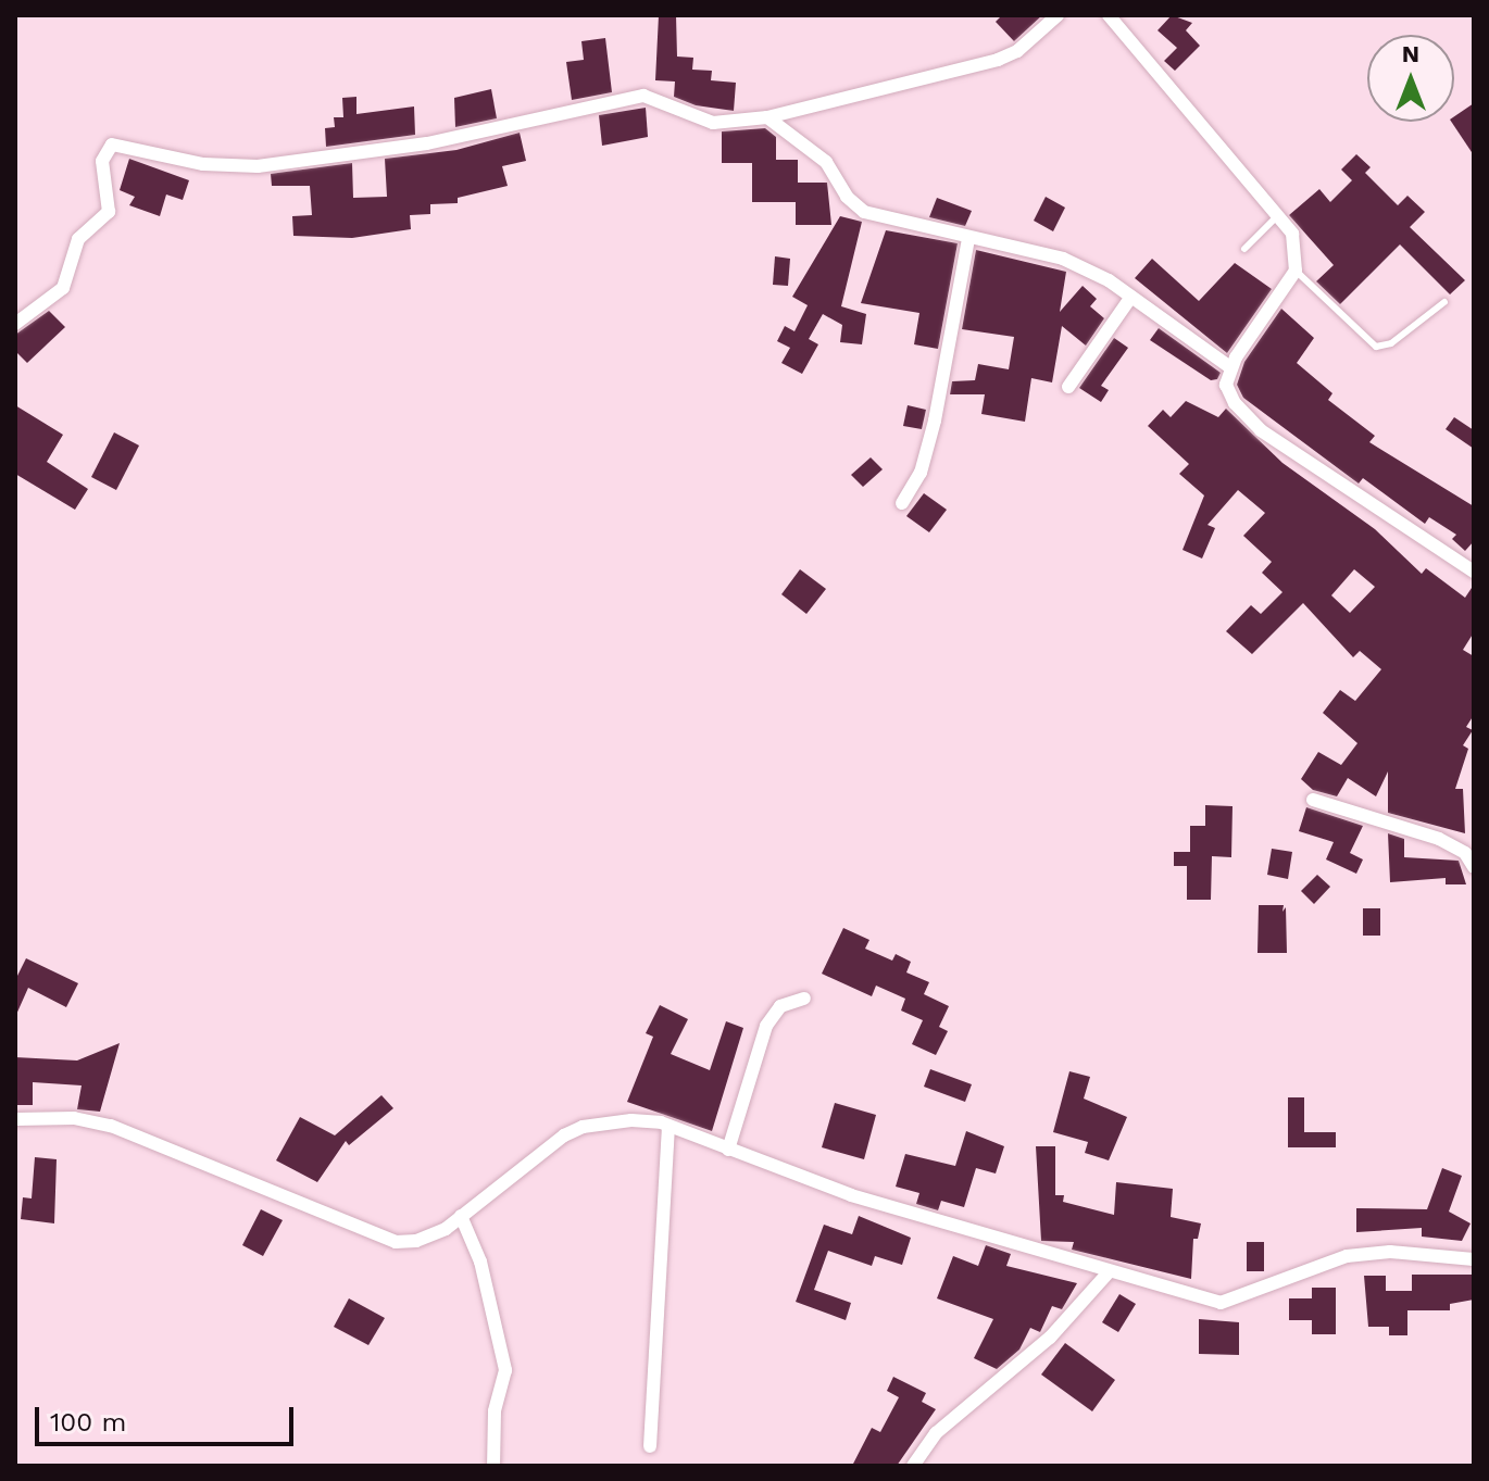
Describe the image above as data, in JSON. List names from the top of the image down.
{
  "scale_bar": "100 m",
  "north": "top"
}
